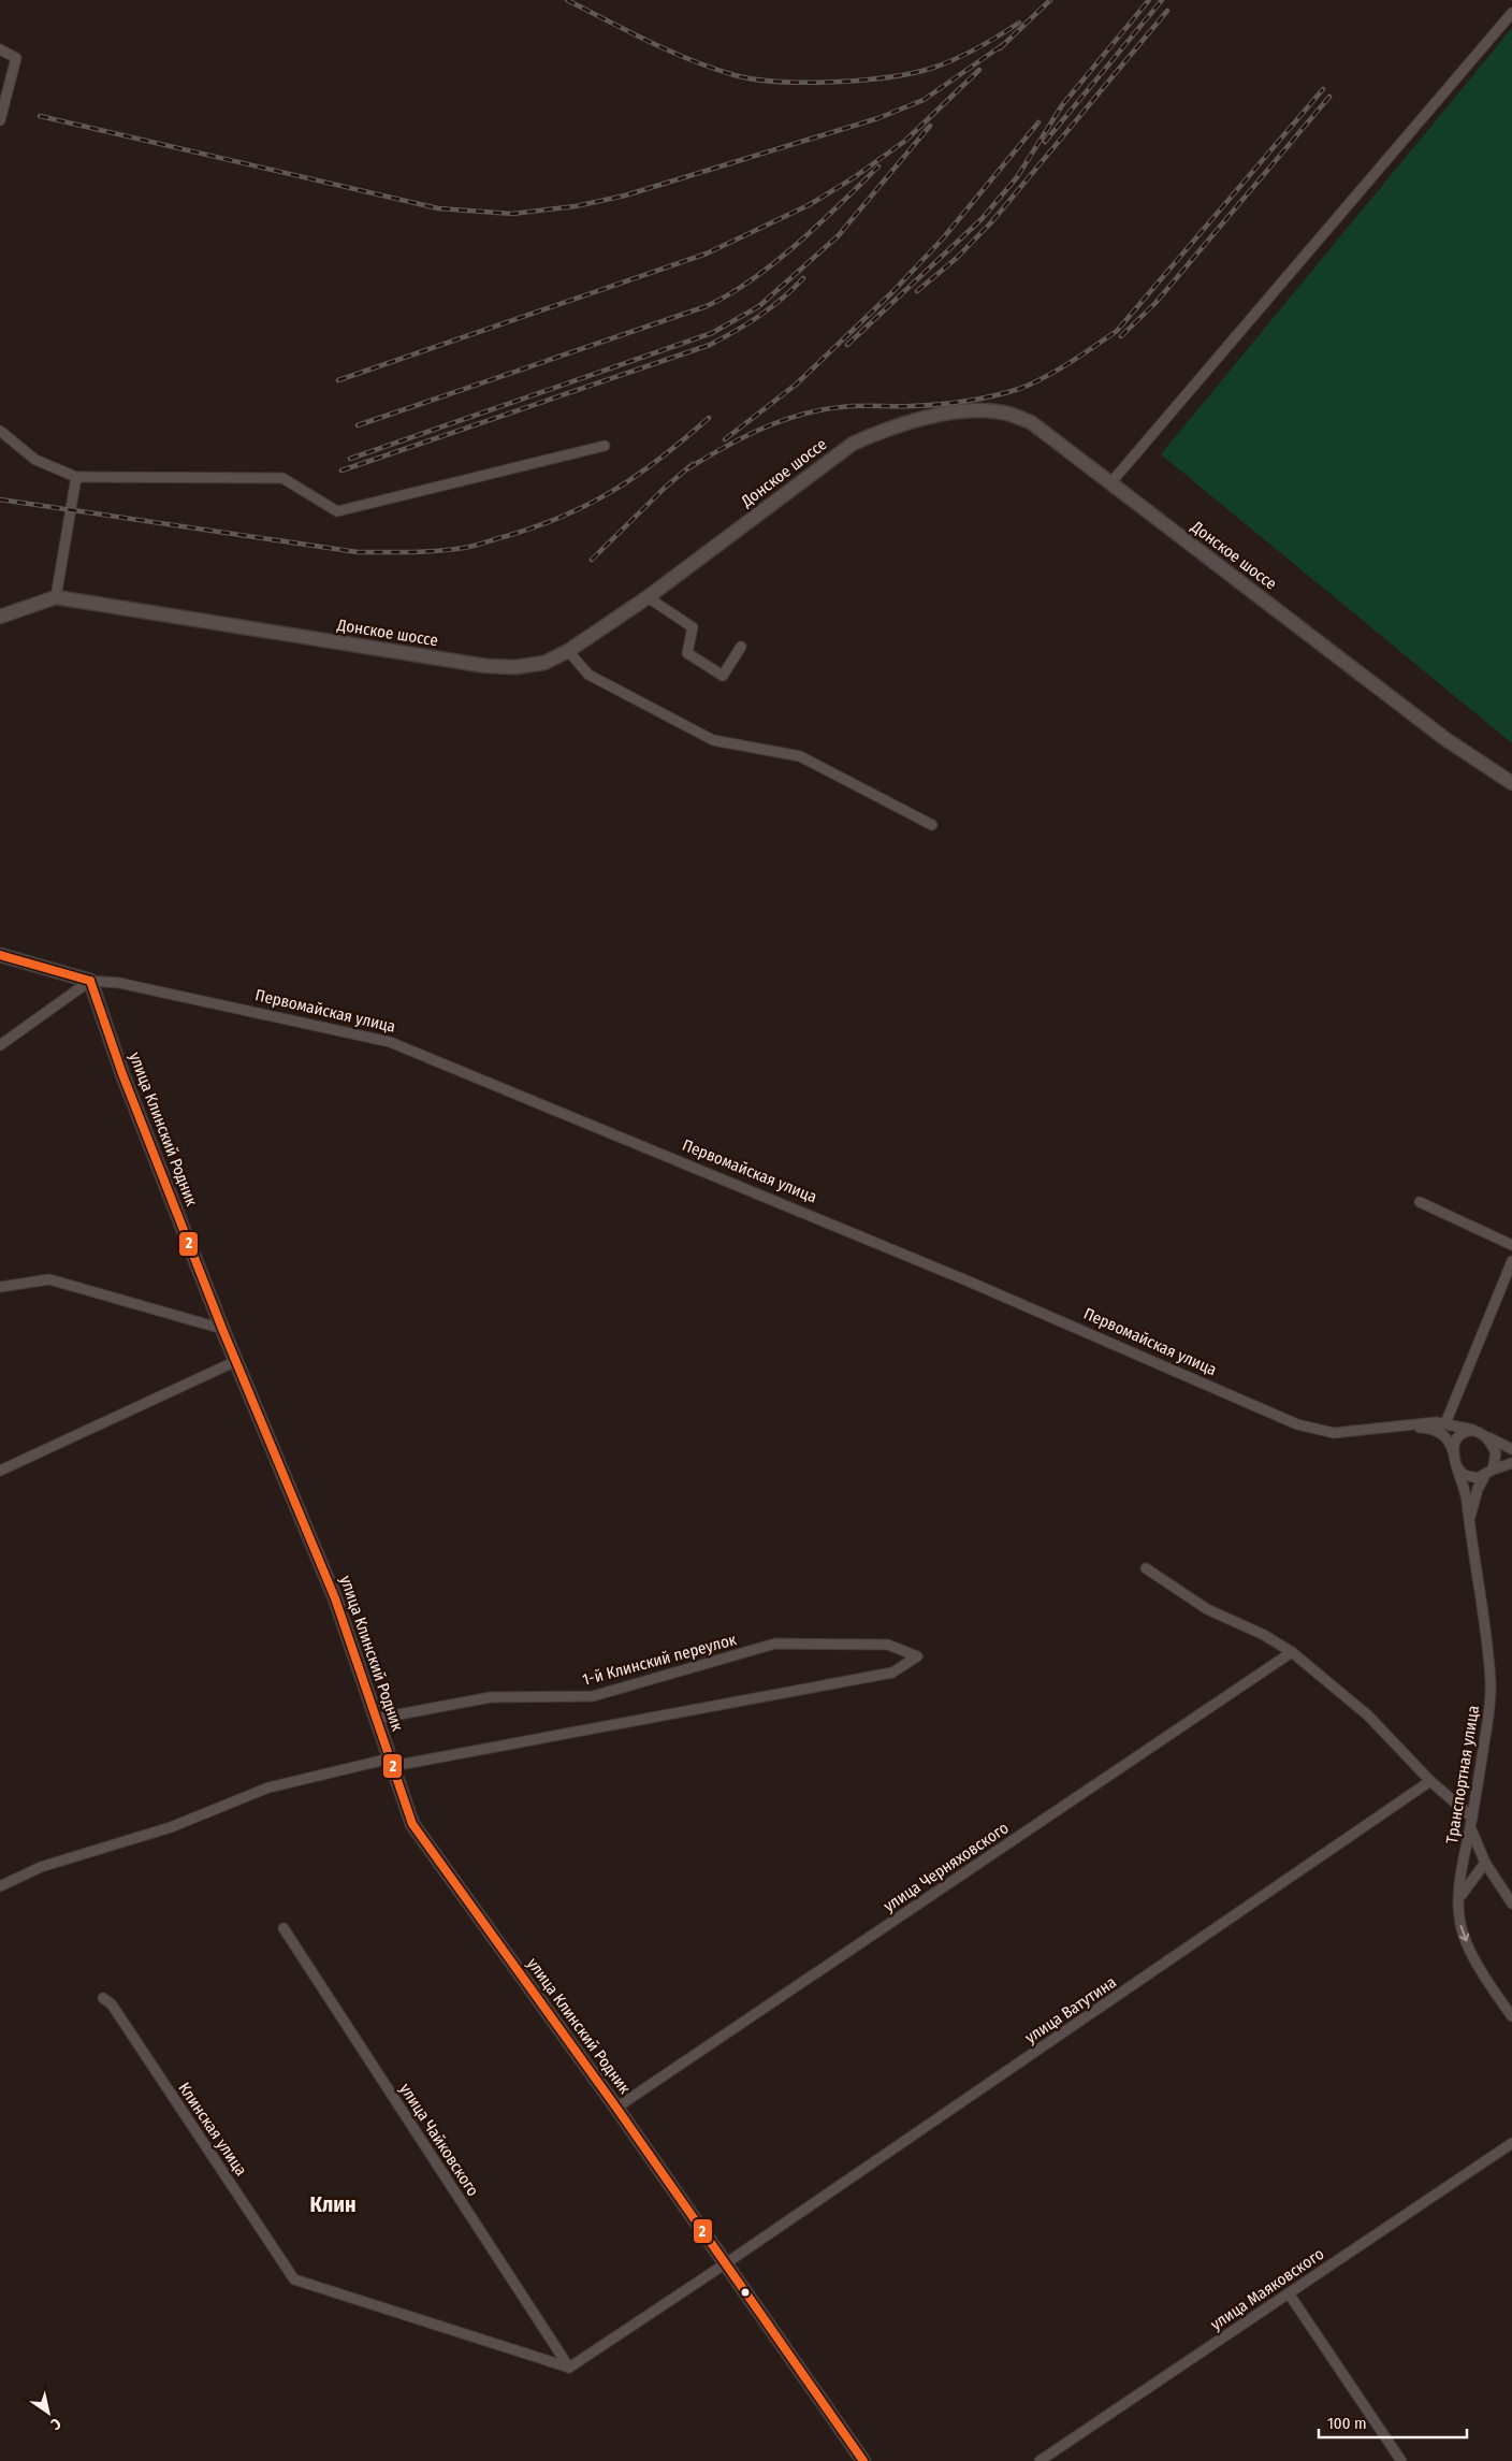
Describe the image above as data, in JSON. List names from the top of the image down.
{
  "streets": {
    "main road": ["Донское шоссе", "Первомайская улица", "улица Клинский Родник"],
    "street": [
      "1-й Клинский переулок",
      "Транспортная улица",
      "улица Черняховского",
      "улица Ватутина",
      "Клинская улица",
      "улица Чайковского",
      "улица Маяковского"
    ]
  },
  "crossings": [
    ["Первомайская улица", "улица Клинский Родник"],
    ["Первомайская улица", "Транспортная улица"],
    ["улица Клинский Родник", "1-й Клинский переулок"],
    ["улица Клинский Родник", "улица Черняховского"],
    ["улица Клинский Родник", "улица Ватутина"],
    ["улица Ватутина", "Клинская улица"],
    ["улица Ватутина", "улица Чайковского"],
    ["Клинская улица", "улица Чайковского"]
  ],
  "districts": ["Клин"],
  "lines": ["transit line 2"],
  "scale_bar": "100 m",
  "north": "bottom right"
}
